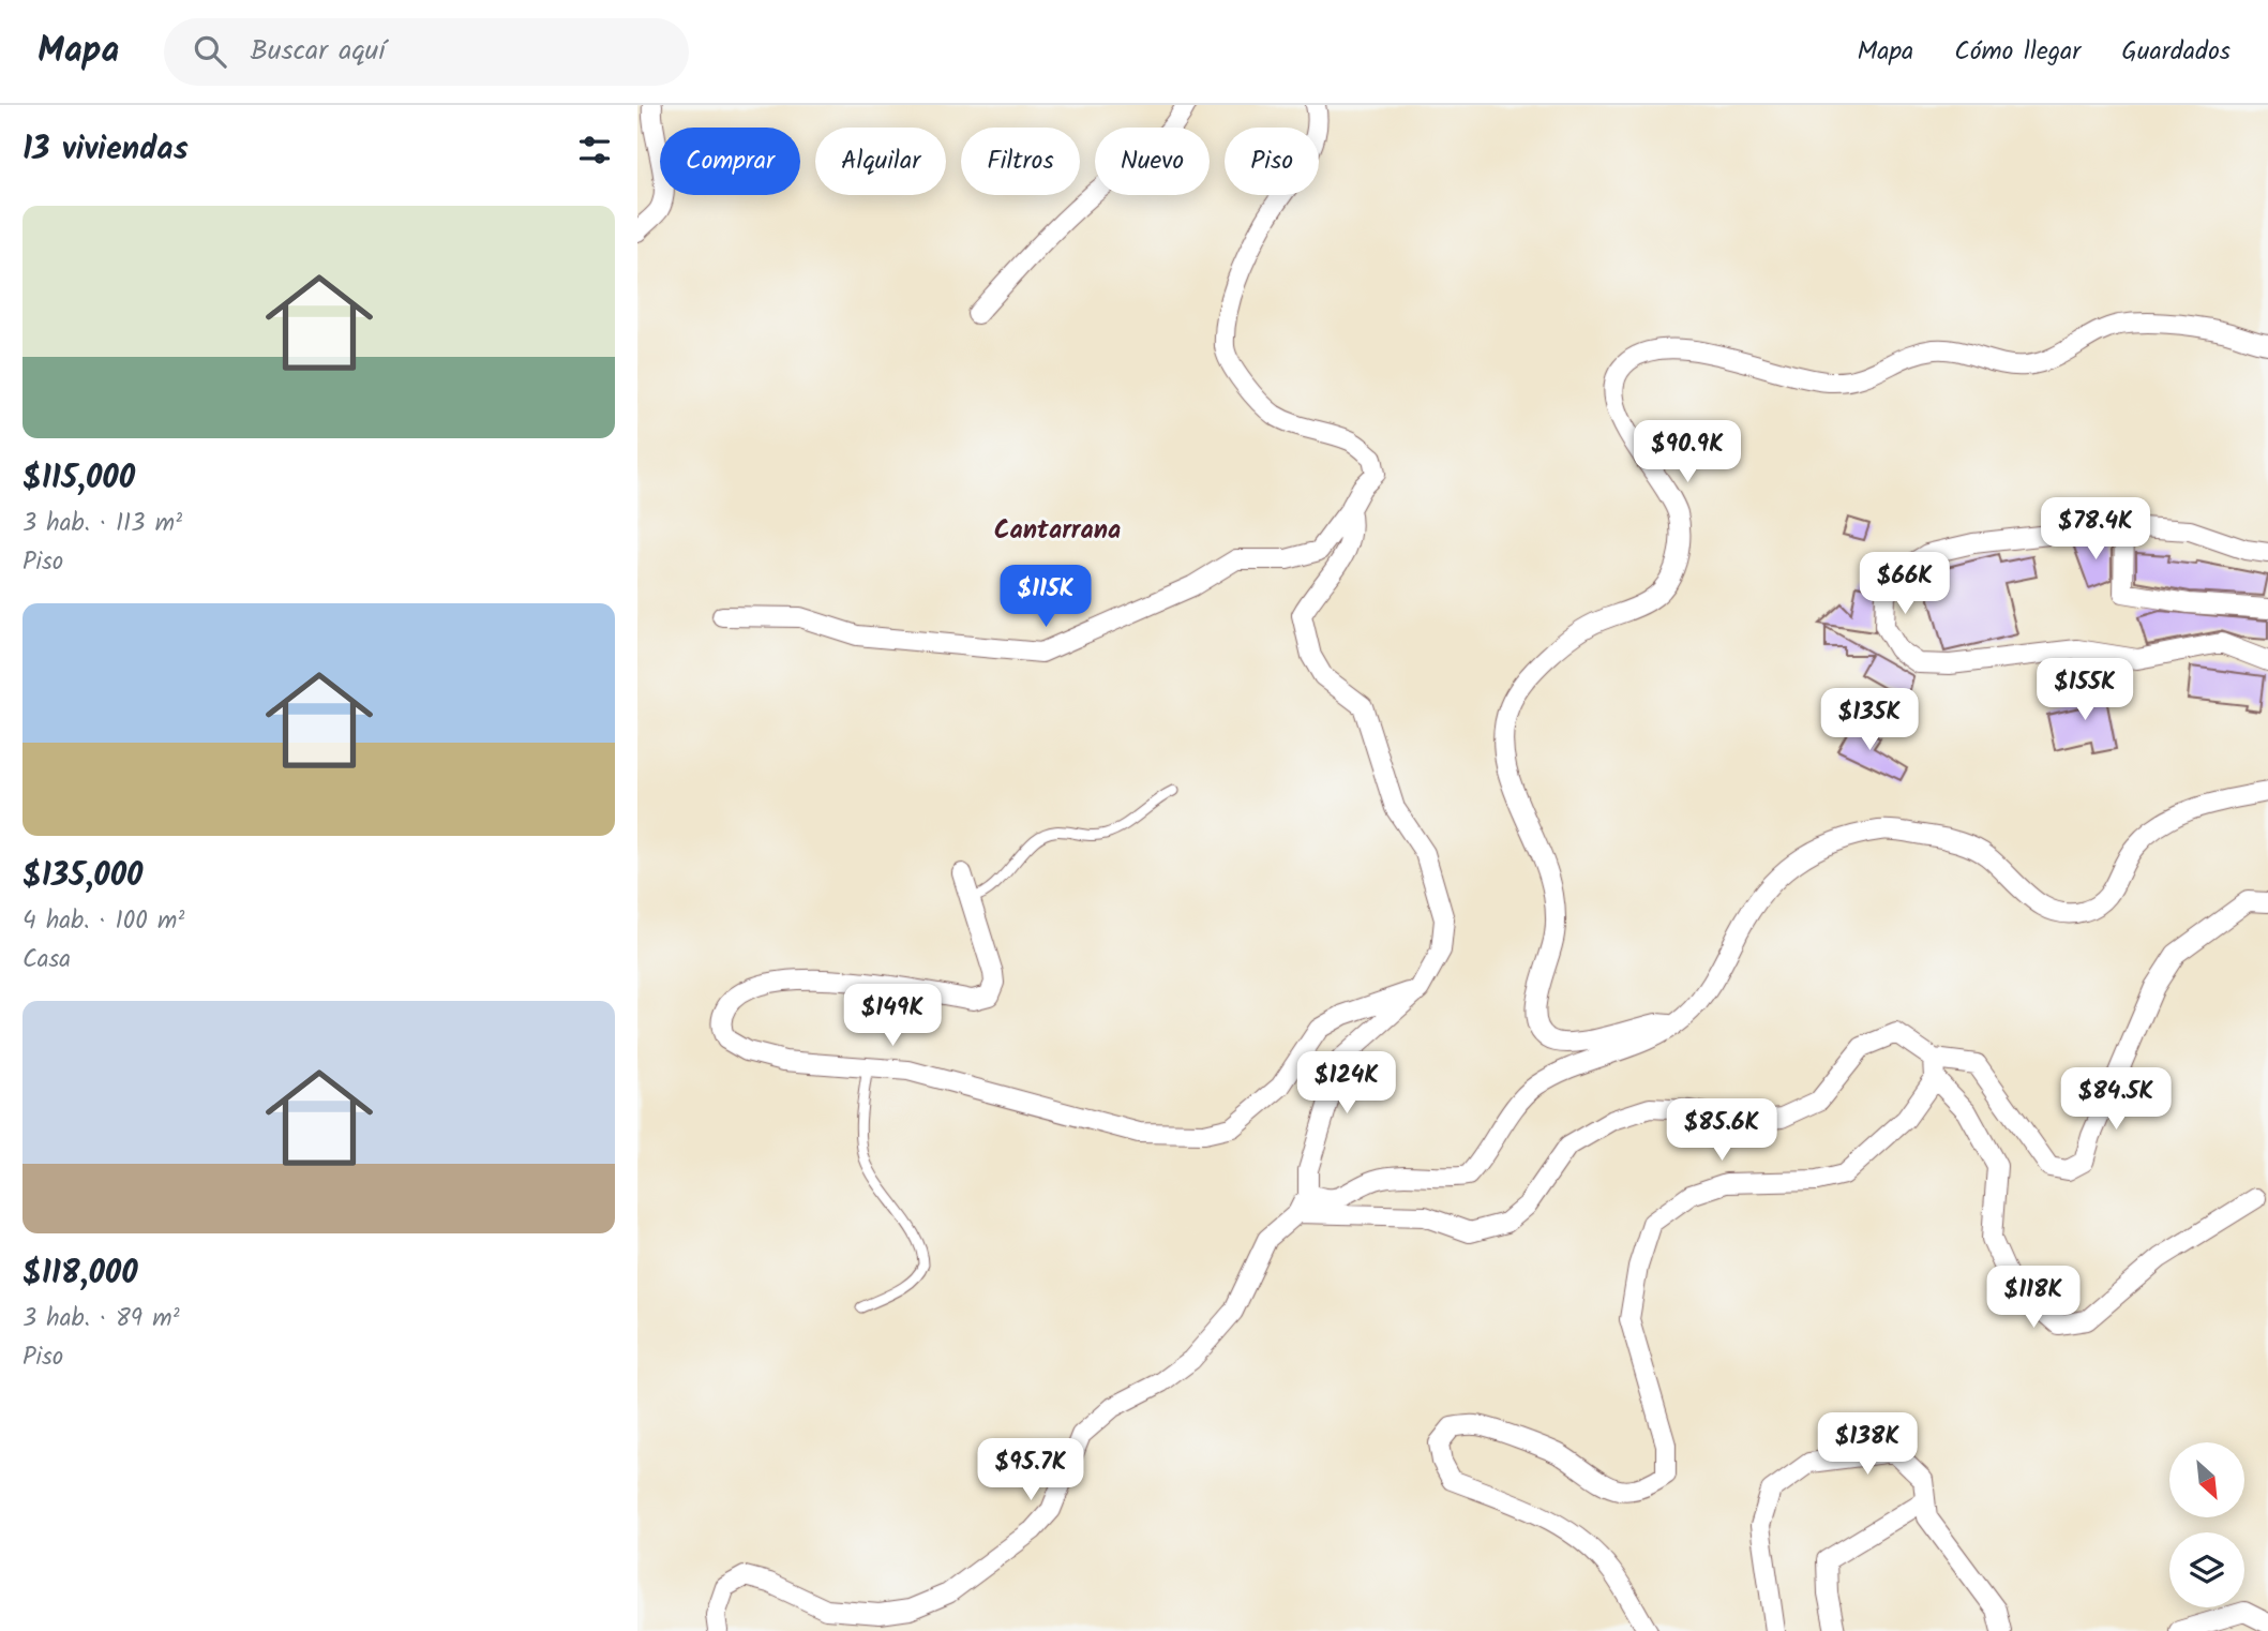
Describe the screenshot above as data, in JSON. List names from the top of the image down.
{
  "districts": ["Cantarrana"],
  "north": "bottom right",
  "page": {
    "header": "Mapa",
    "search": "Buscar aquí",
    "nav": ["Mapa", "Cómo llegar", "Guardados"],
    "heading": "13 viviendas",
    "chip": [
      "Comprar",
      "Alquilar",
      "Filtros",
      "Nuevo",
      "Piso"
    ],
    "list": [
      {
        "name": "$115,000",
        "note": "3 hab. · 113 m² · Piso"
      },
      {
        "name": "$135,000",
        "note": "4 hab. · 100 m² · Casa"
      },
      {
        "name": "$118,000",
        "note": "3 hab. · 89 m² · Piso"
      }
    ],
    "price": [
      "$90.9K",
      "$78.4K",
      "$66K",
      "$115K",
      "$155K",
      "$135K",
      "$149K",
      "$124K",
      "$84.5K",
      "$85.6K",
      "$118K",
      "$138K",
      "$95.7K"
    ]
  }
}
